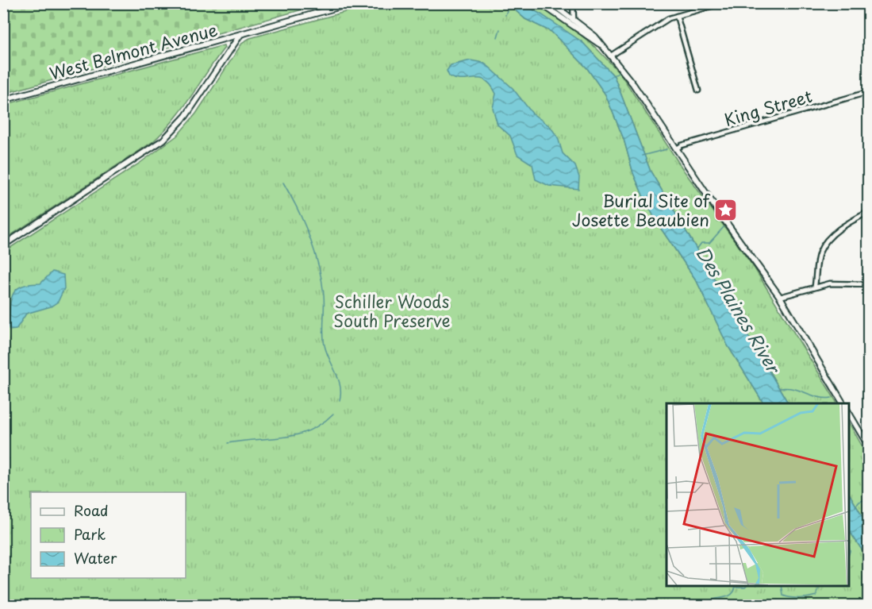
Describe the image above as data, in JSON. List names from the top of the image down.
{
  "streets": {
    "main road": ["West Belmont Avenue"],
    "street": ["King Street"]
  },
  "water": ["Des Plaines River"],
  "parks": ["Schiller Woods South Preserve"],
  "places": {
    "place": ["Burial Site of Josette Beaubien"]
  },
  "legend": ["Road", "Park", "Water"]
}
